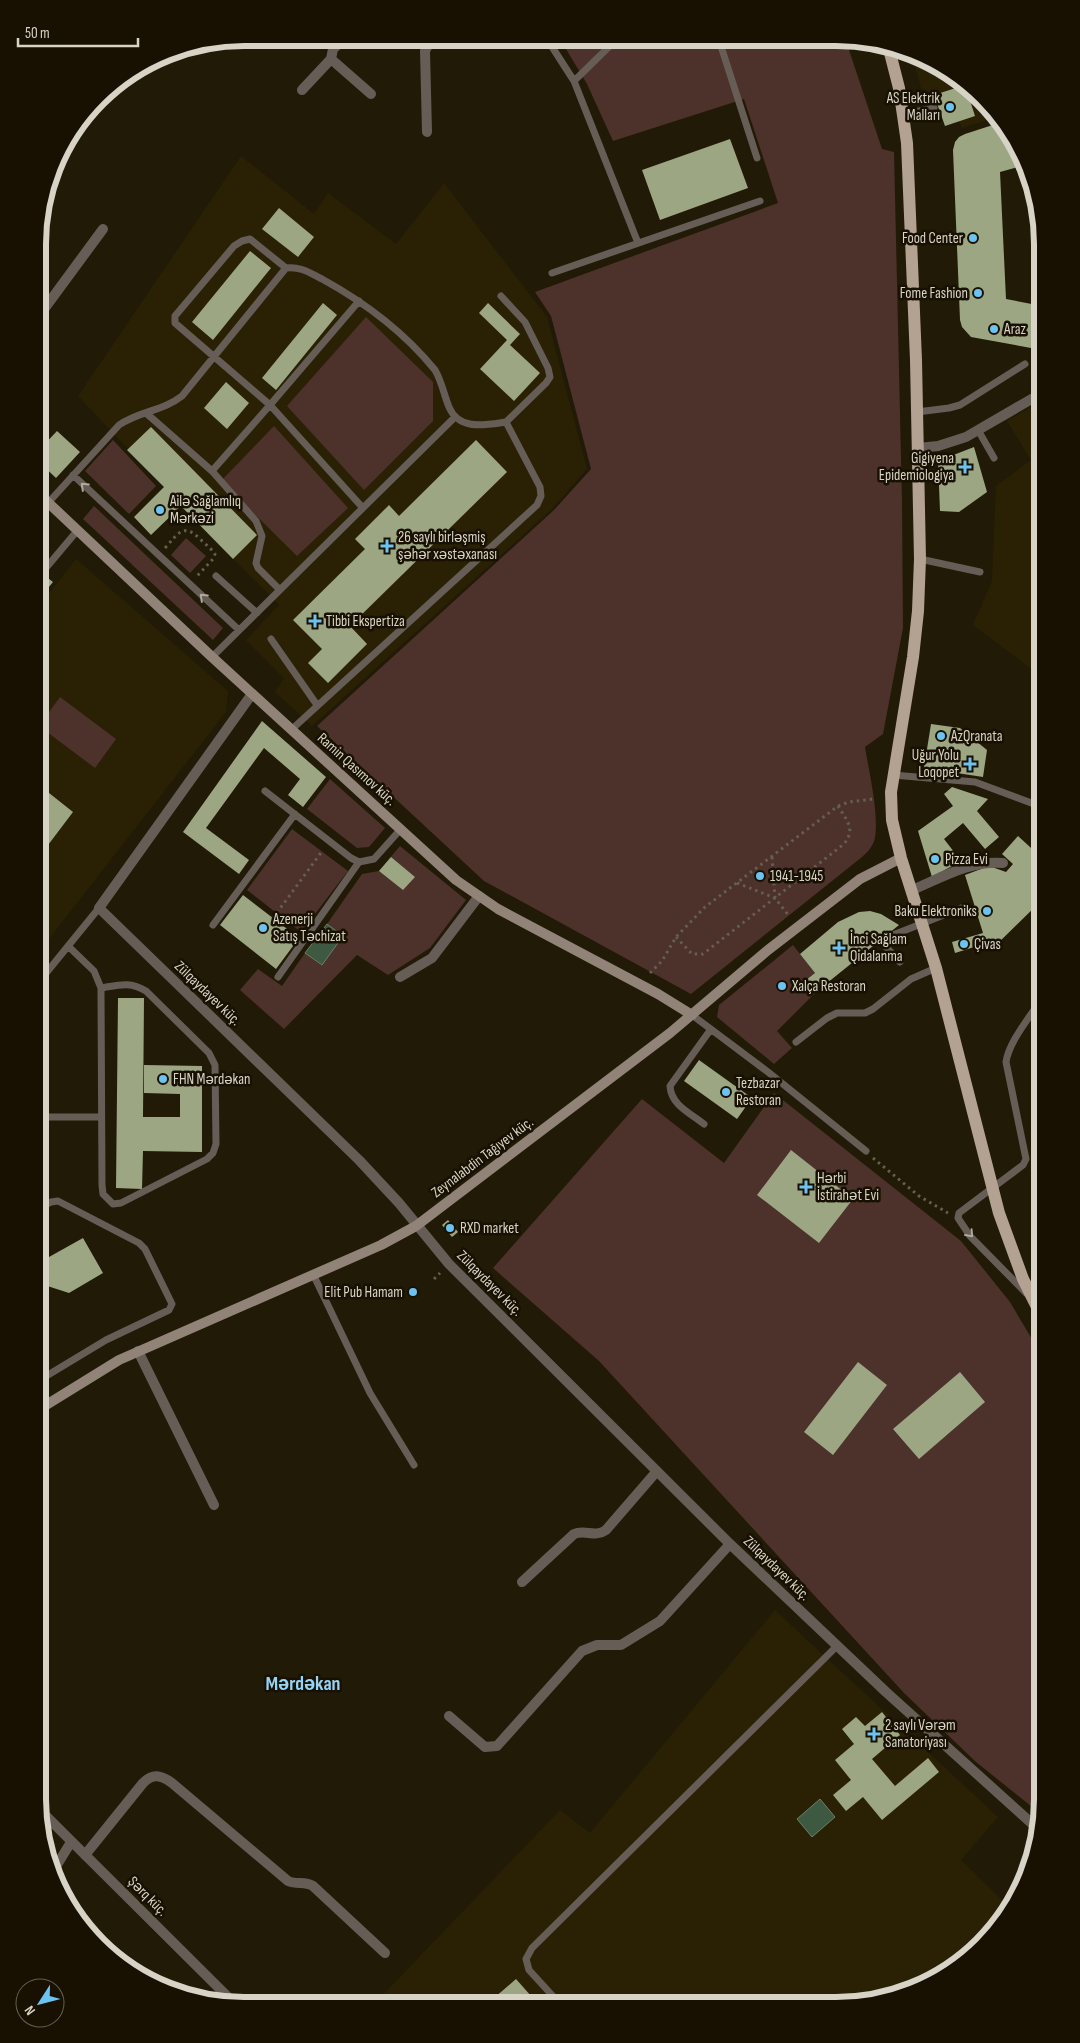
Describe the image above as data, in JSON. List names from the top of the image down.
{
  "streets": {
    "street": [
      "Ramin Qasımov küç.",
      "Zülqaydayev küç.",
      "Zeynalabdin Tağıyev küç.",
      "Şərq küç."
    ]
  },
  "crossings": [
    ["Ramin Qasımov küç.", "Zeynalabdin Tağıyev küç."],
    ["Zülqaydayev küç.", "Zeynalabdin Tağıyev küç."]
  ],
  "districts": ["Mərdəkan"],
  "places": {
    "other": [
      "AS Elektrik Malları",
      "Food Center",
      "Fome Fashion",
      "Araz",
      "Ailə Sağlamlıq Mərkəzi",
      "AzQranata",
      "Pizza Evi",
      "1941-1945",
      "Baku Elektroniks",
      "Azenerji Satış Təchizat",
      "Çivas",
      "Xalça Restoran",
      "FHN Mərdəkan",
      "Tezbazar Restoran",
      "RXD market",
      "Elit Pub Hamam"
    ],
    "health": [
      "Gigiyena Epidemiologiya",
      "26 saylı birləşmiş şəhər xəstəxanası",
      "Tibbi Ekspertiza",
      "Uğur Yolu Loqopet",
      "İnci Sağlam Qidalanma",
      "Hərbi İstirahət Evi",
      "2 saylı Vərəm Sanatoriyası"
    ]
  },
  "scale_bar": "50 m",
  "north": "bottom left"
}
